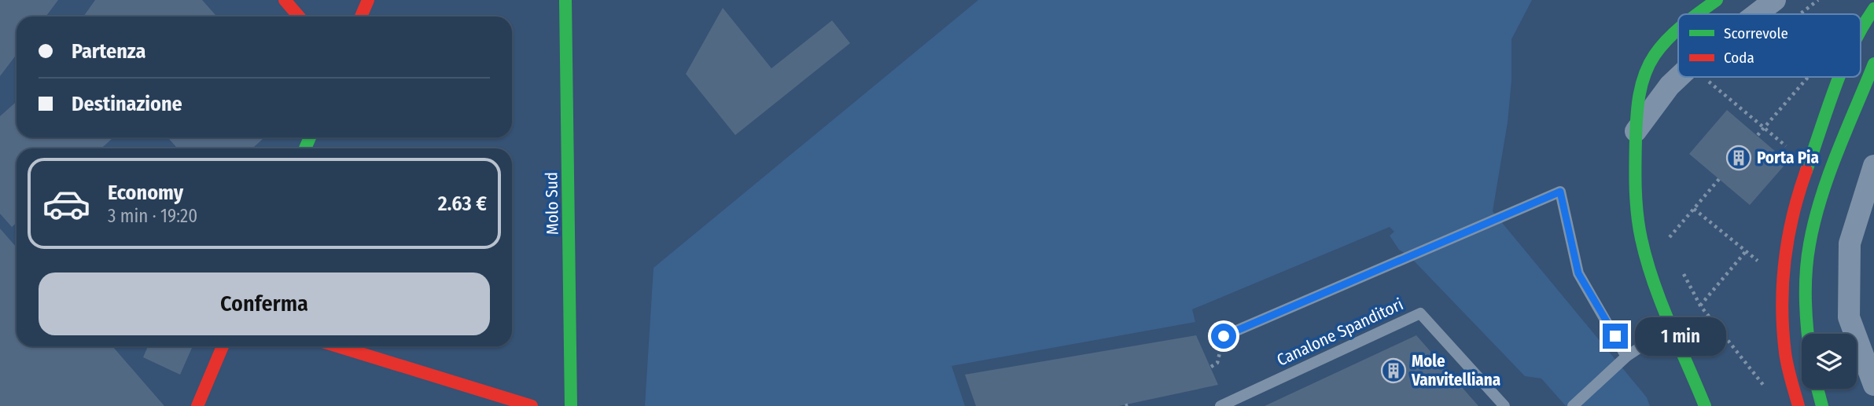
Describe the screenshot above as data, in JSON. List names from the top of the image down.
{
  "streets": {
    "street": ["Molo Sud"],
    "lane": ["Canalone Spanditori"]
  },
  "places": {
    "building": ["Porta Pia", "Mole Vanvitelliana"]
  },
  "legend": ["Scorrevole", "Coda"],
  "page": {
    "banner": ["Partenza", "Destinazione"],
    "list": [
      {
        "name": "Economy",
        "note": "3 min · 19:20",
        "value": "2.63 €"
      }
    ],
    "buttons": "Conferma",
    "bubble": "1 min"
  }
}
